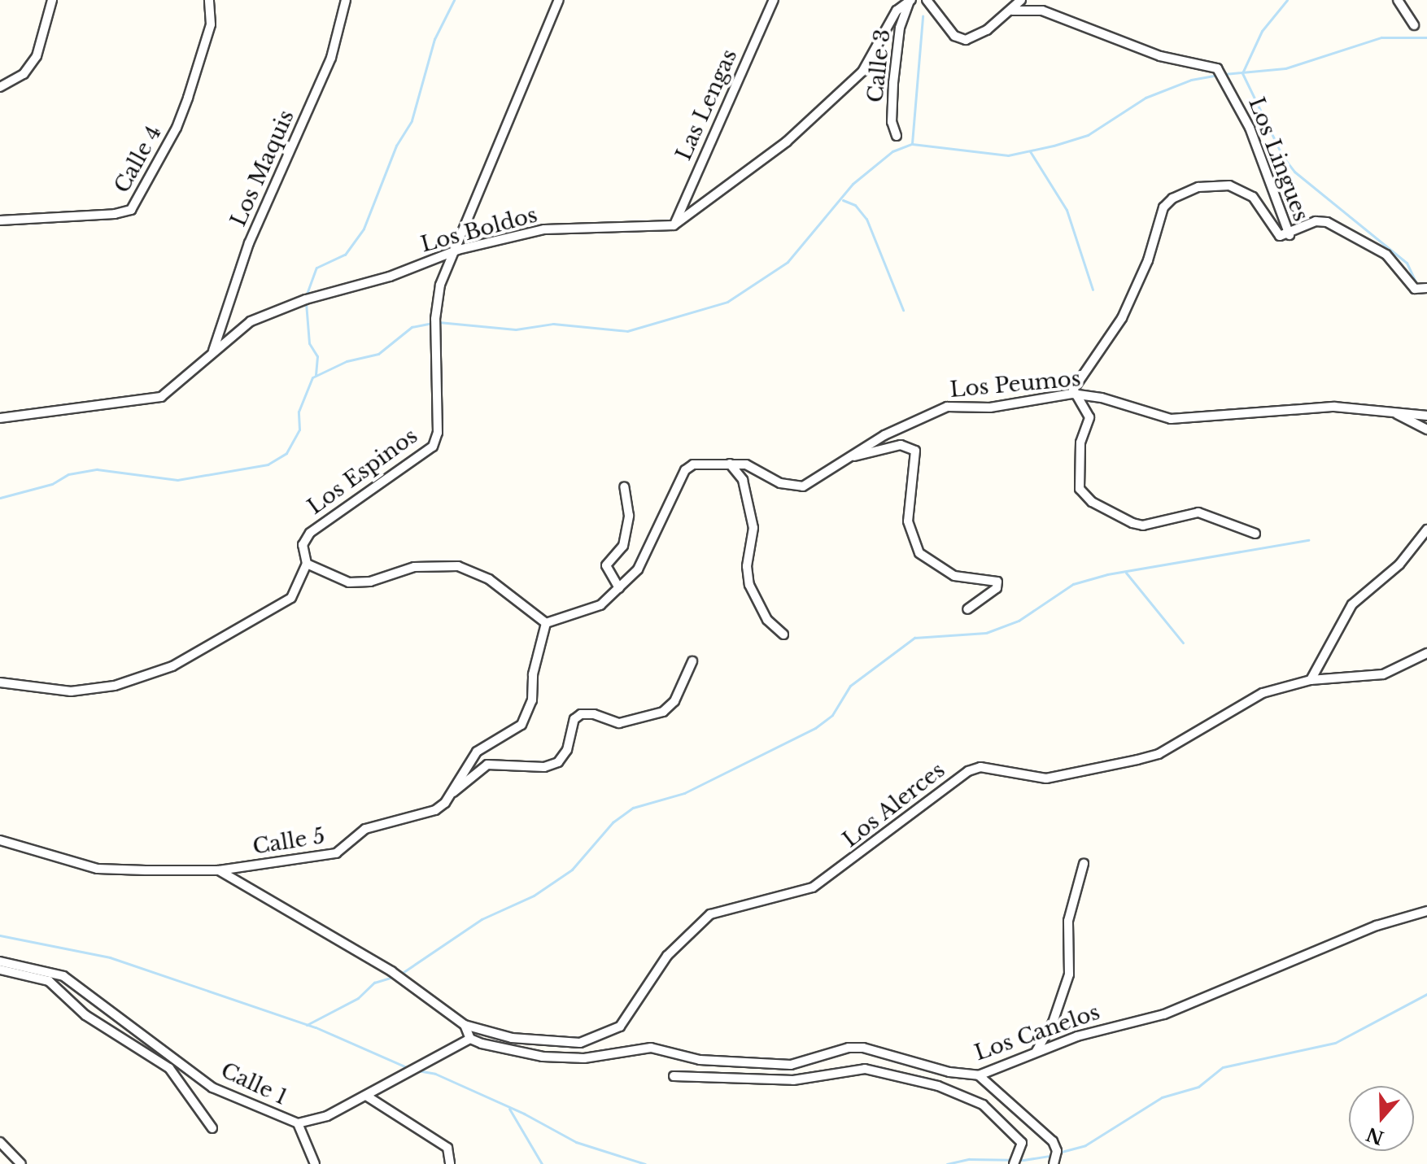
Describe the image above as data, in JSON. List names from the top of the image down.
{
  "streets": {
    "street": [
      "Calle 3",
      "Las Lengas",
      "Calle 4",
      "Los Lingues",
      "Los Maquis",
      "Los Boldos",
      "Los Peumos",
      "Los Espinos",
      "Los Alerces",
      "Calle 5",
      "Los Canelos",
      "Calle 1"
    ]
  },
  "crossings": [
    ["Las Lengas", "Los Boldos"],
    ["Los Lingues", "Los Peumos"],
    ["Los Maquis", "Los Boldos"],
    ["Los Boldos", "Los Espinos"],
    ["Los Peumos", "Calle 5"],
    ["Los Canelos", "Calle 1"]
  ],
  "north": "bottom"
}
